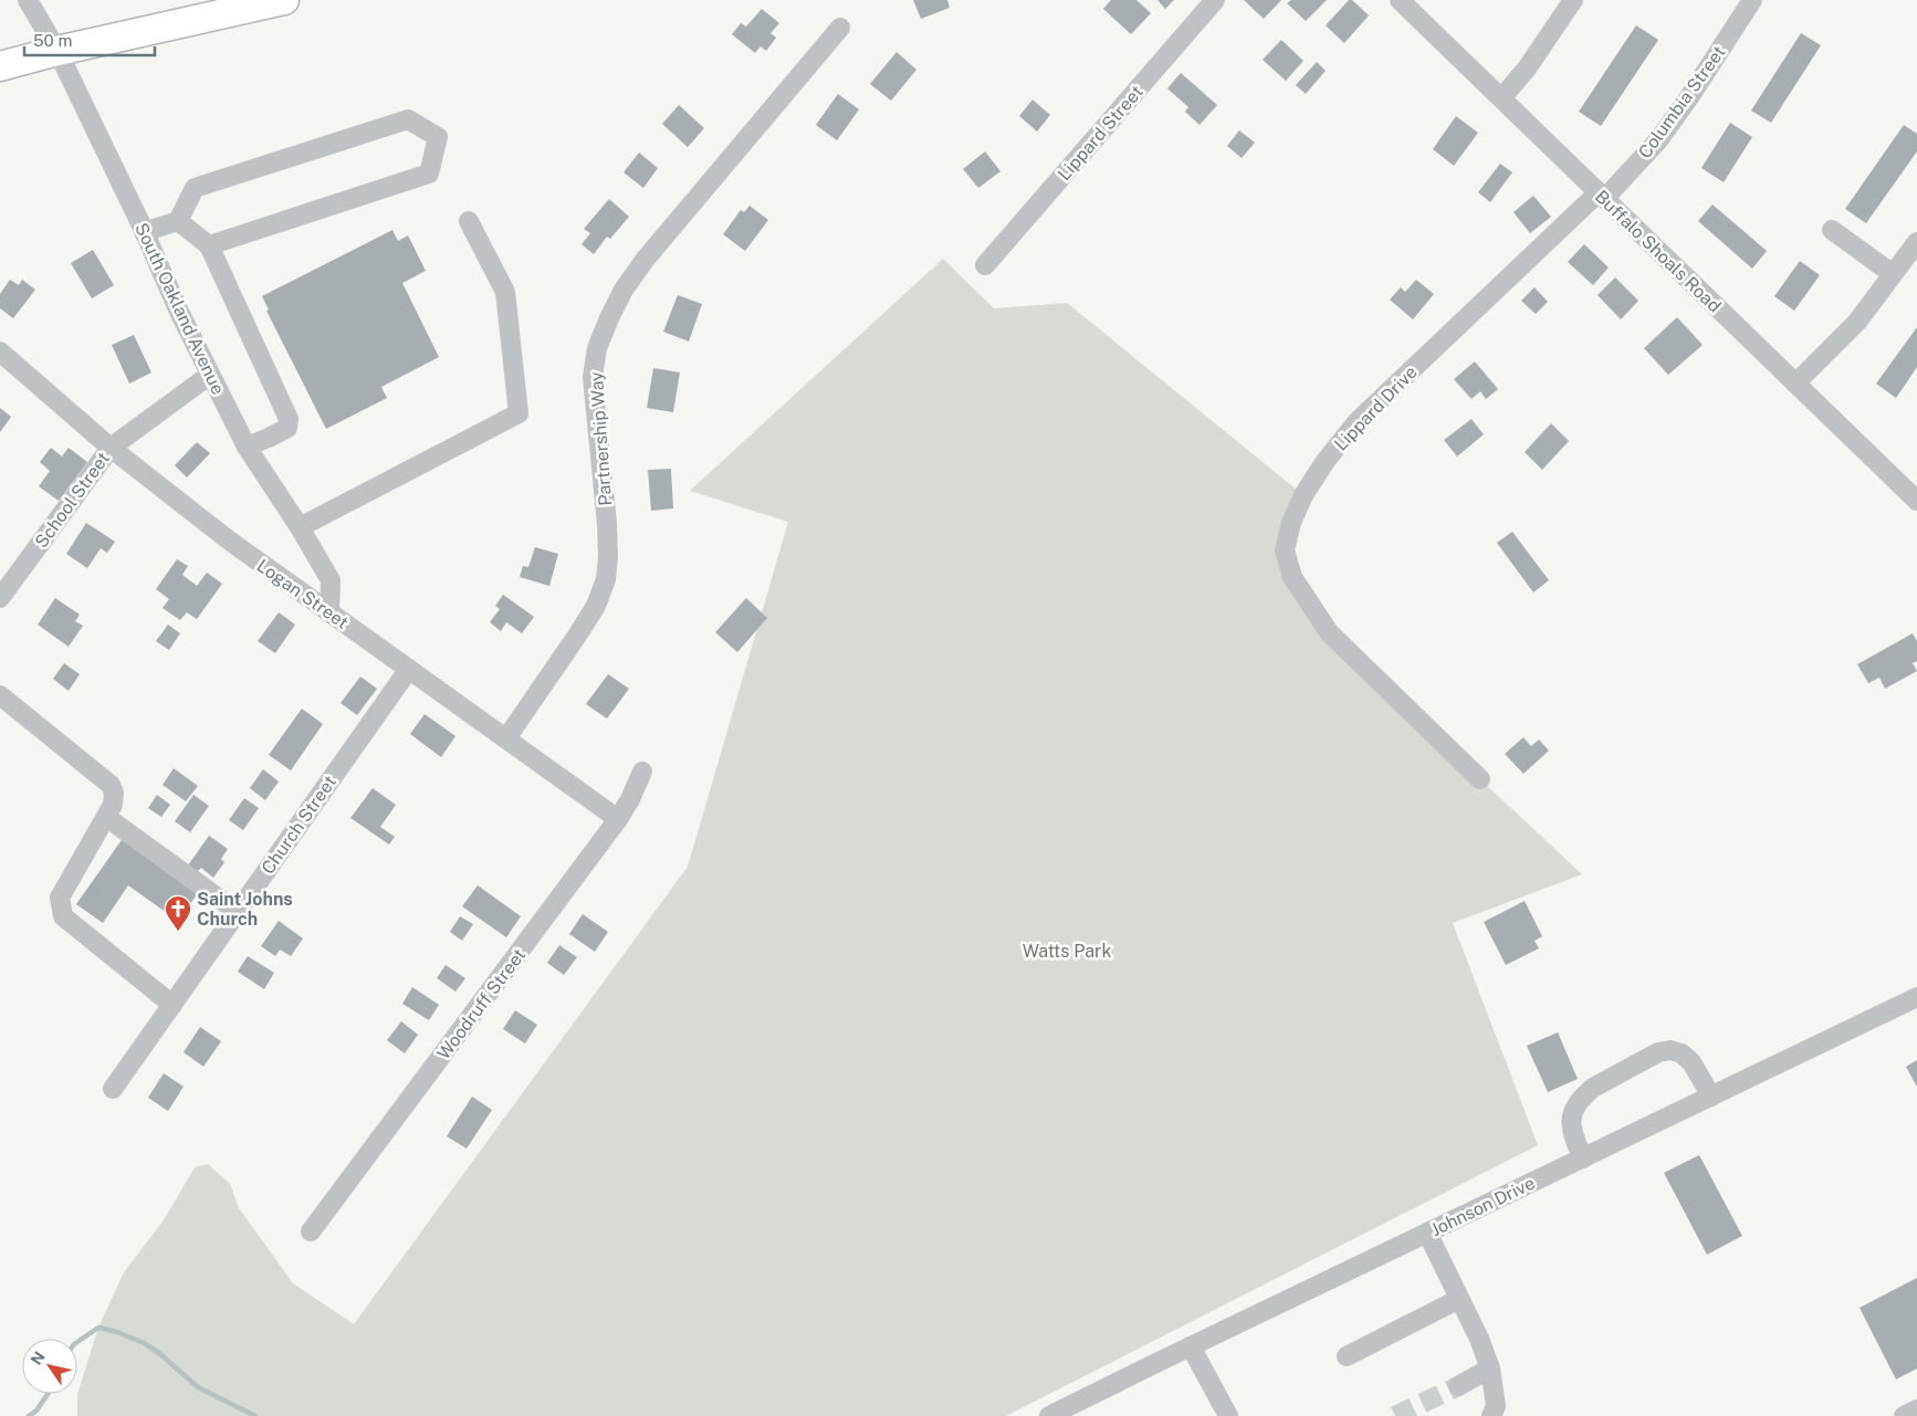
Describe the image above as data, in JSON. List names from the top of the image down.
{
  "streets": {
    "street": [
      "Columbia Street",
      "Lippard Street",
      "Buffalo Shoals Road",
      "South Oakland Avenue",
      "Lippard Drive",
      "Partnership Way",
      "School Street",
      "Logan Street",
      "Church Street",
      "Woodruff Street",
      "Johnson Drive"
    ]
  },
  "crossings": [
    ["Columbia Street", "Buffalo Shoals Road"],
    ["Columbia Street", "Lippard Drive"],
    ["Buffalo Shoals Road", "Lippard Drive"],
    ["South Oakland Avenue", "School Street"],
    ["South Oakland Avenue", "Logan Street"],
    ["Partnership Way", "Logan Street"],
    ["School Street", "Logan Street"],
    ["Logan Street", "Church Street"],
    ["Logan Street", "Woodruff Street"]
  ],
  "parks": ["Watts Park"],
  "places": {
    "church": ["Saint Johns Church"]
  },
  "scale_bar": "50 m",
  "north": "top left"
}
